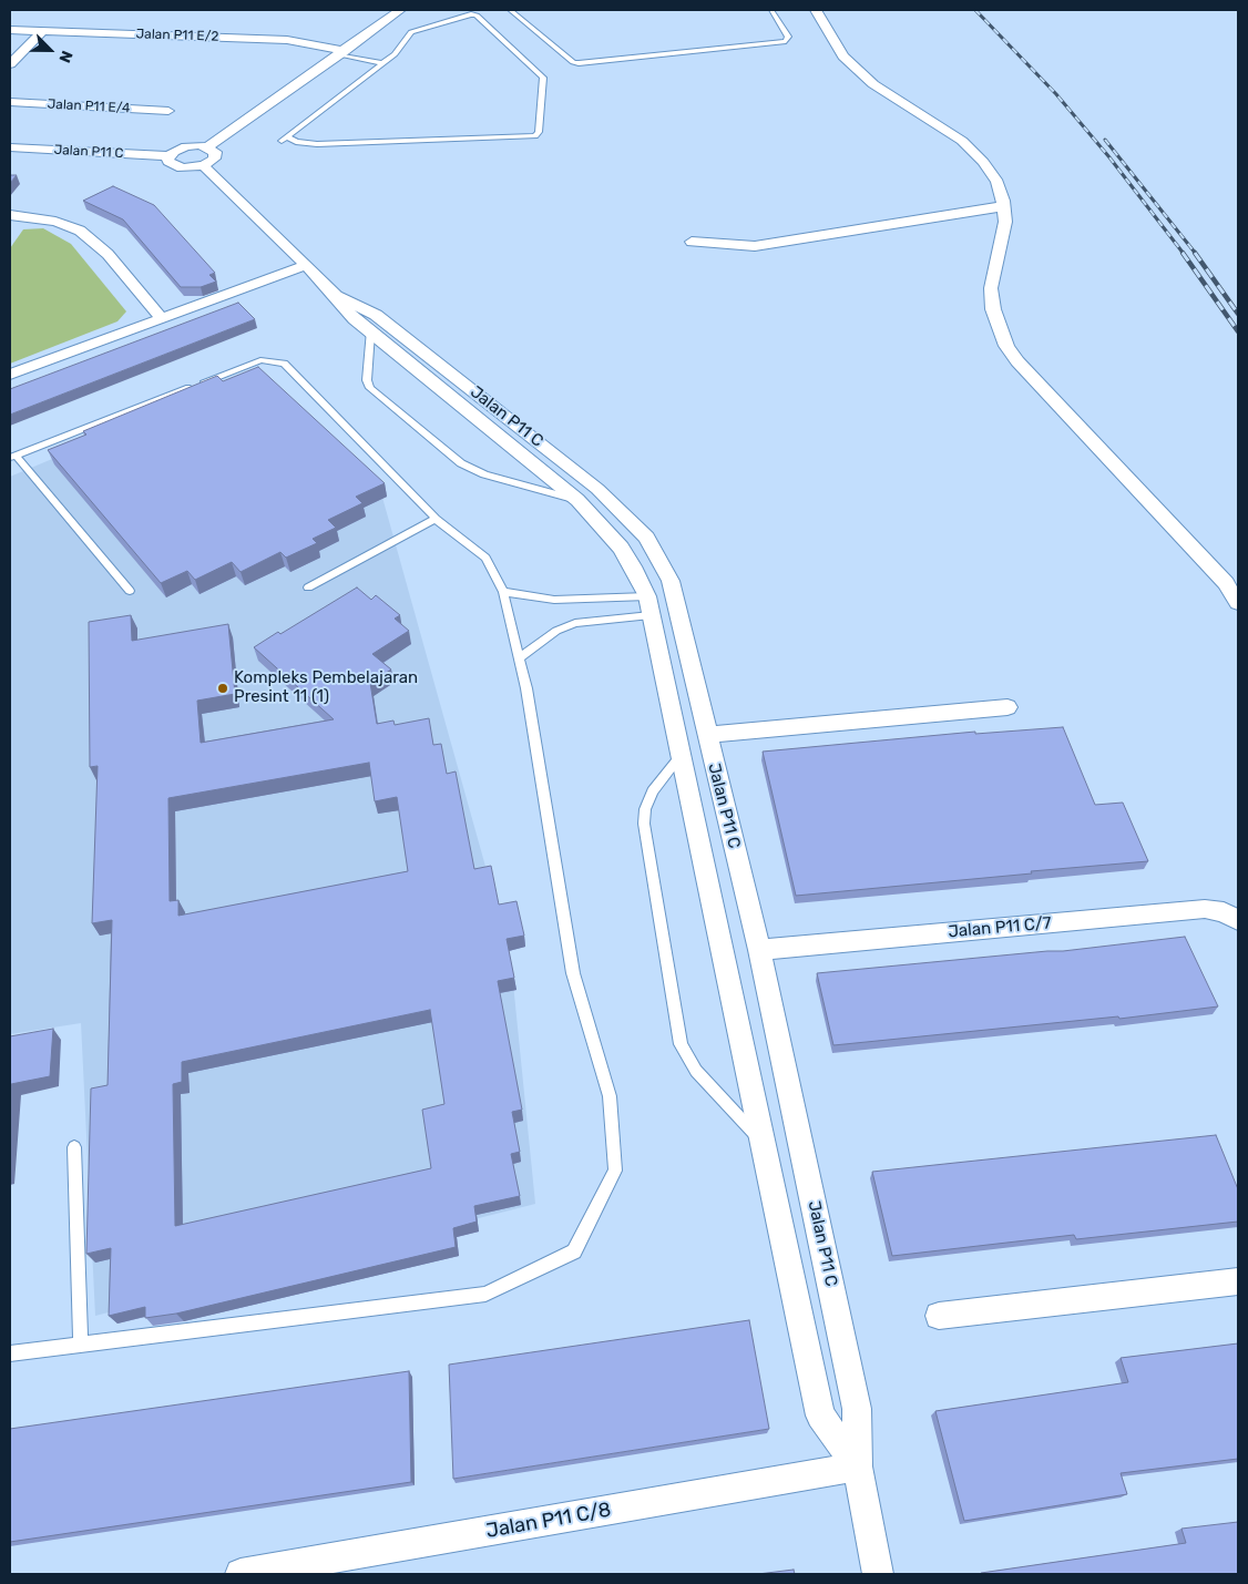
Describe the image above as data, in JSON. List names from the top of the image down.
{
  "streets": {
    "street": [
      "Jalan P11 E/2",
      "Jalan P11 E/4",
      "Jalan P11 C",
      "Jalan P11 C/7",
      "Jalan P11 C/8"
    ]
  },
  "crossings": [
    ["Jalan P11 C", "Jalan P11 C/7"],
    ["Jalan P11 C", "Jalan P11 C/8"]
  ],
  "places": ["Kompleks Pembelajaran Presint 11 (1)"],
  "north": "bottom right"
}
